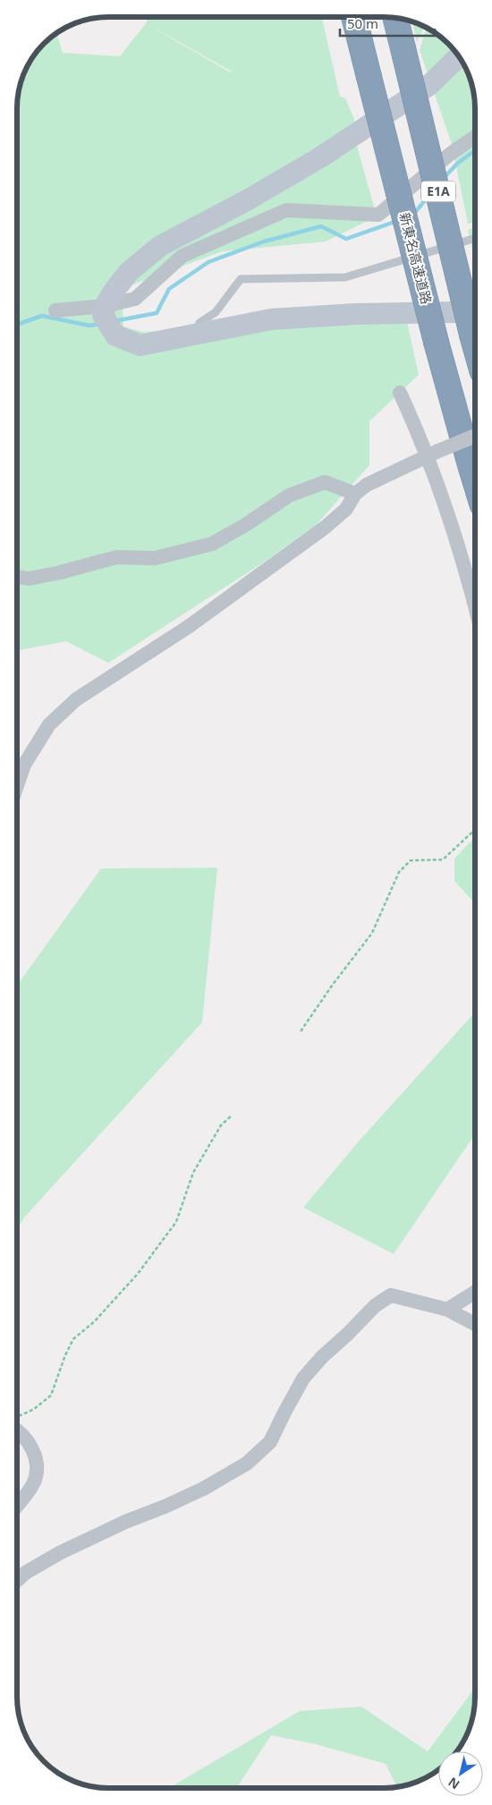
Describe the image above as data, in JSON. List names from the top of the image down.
{
  "streets": {
    "highway": ["E1A", "新東名高速道路"]
  },
  "scale_bar": "50 m",
  "north": "bottom left"
}
